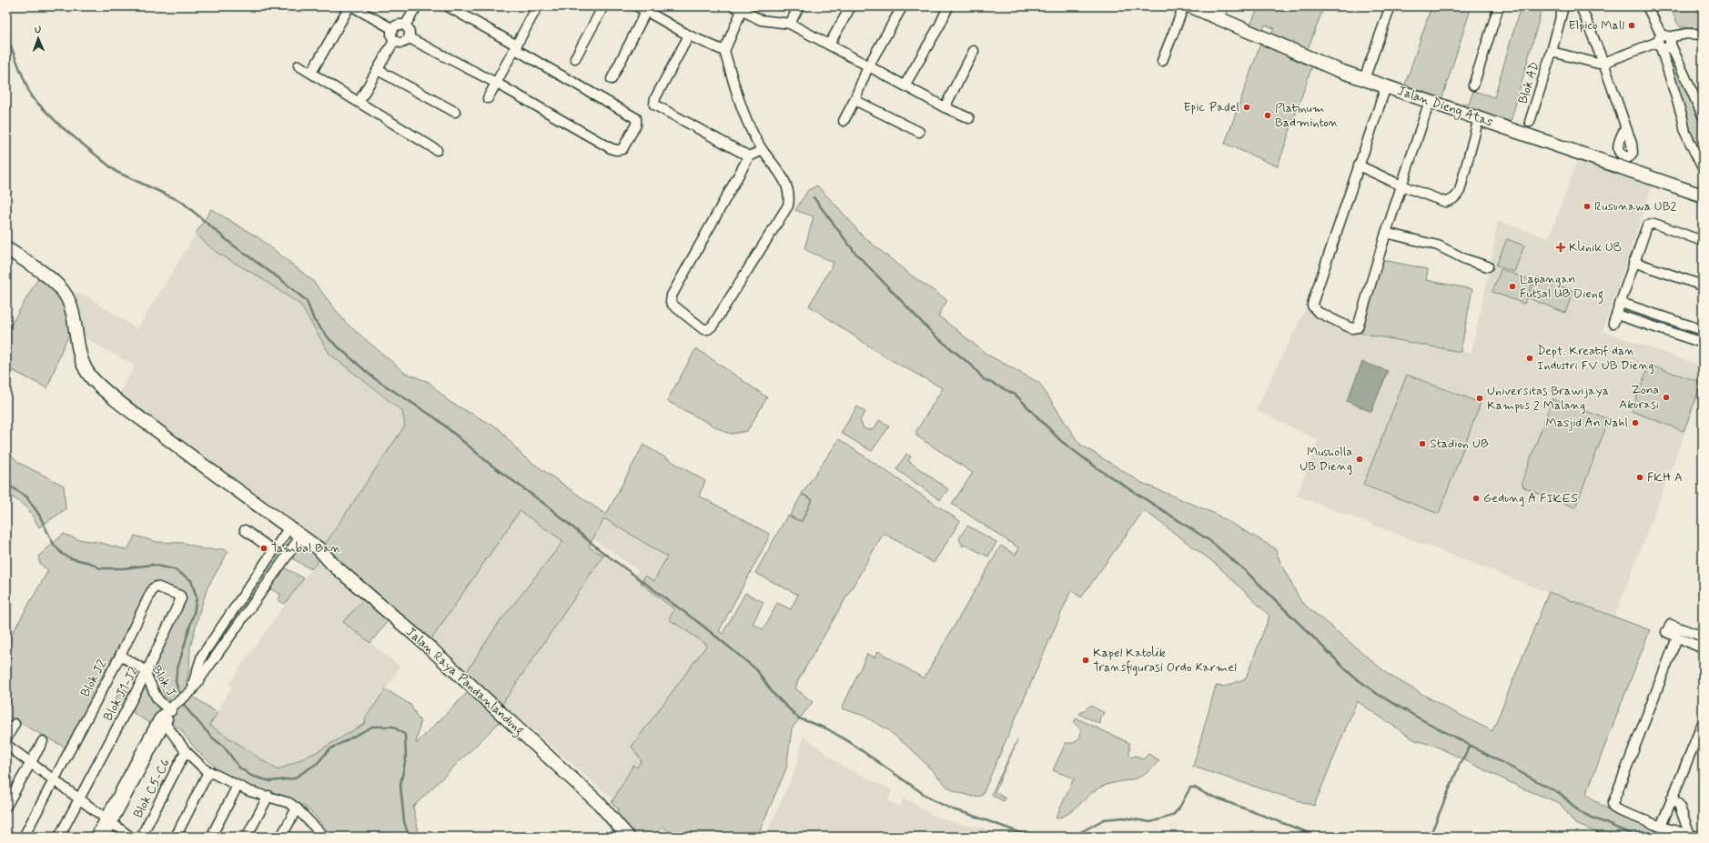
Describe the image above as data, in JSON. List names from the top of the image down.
{
  "streets": {
    "street": [
      "Blok AD",
      "Jalan Dieng Atas",
      "Blok J2",
      "Blok J",
      "Jalan Raya Pandanlandung",
      "Blok J1-J2",
      "Blok C5-C6"
    ]
  },
  "crossings": [
    ["Blok J2", "Blok J"],
    ["Blok J2", "Blok J1-J2"],
    ["Blok J", "Blok J1-J2"]
  ],
  "places": {
    "other": [
      "Elpico Mall",
      "Epic Padel",
      "Platinum Badminton",
      "Rusunawa UB2",
      "Lapangan Futsal UB Dieng",
      "Dept. Kreatif dan Industri FV UB Dieng",
      "Zona Akurasi",
      "Universitas Brawijaya Kampus 2 Malang",
      "Masjid An Nahl",
      "Stadion UB",
      "Musholla UB Dieng",
      "FKH A",
      "Gedung A FIKES",
      "Tambal Ban",
      "Kapel Katolik Transfigurasi Ordo Karmel"
    ],
    "health": ["Klinik UB"]
  },
  "north": "top"
}
